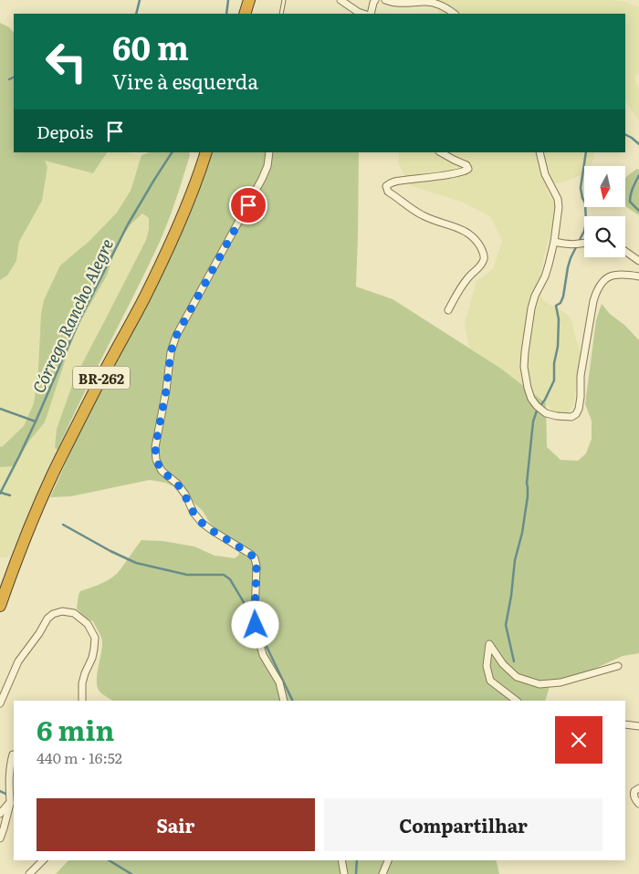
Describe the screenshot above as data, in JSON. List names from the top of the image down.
{
  "streets": {
    "highway": ["BR-262"]
  },
  "water": ["Córrego Rancho Alegre"],
  "north": "bottom",
  "page": {
    "turn": ["60 m", "Vire à esquerda"],
    "then": "Depois",
    "heading": ["6 min", "440 m · 16:52"],
    "buttons": ["Sair", "Compartilhar"]
  }
}
